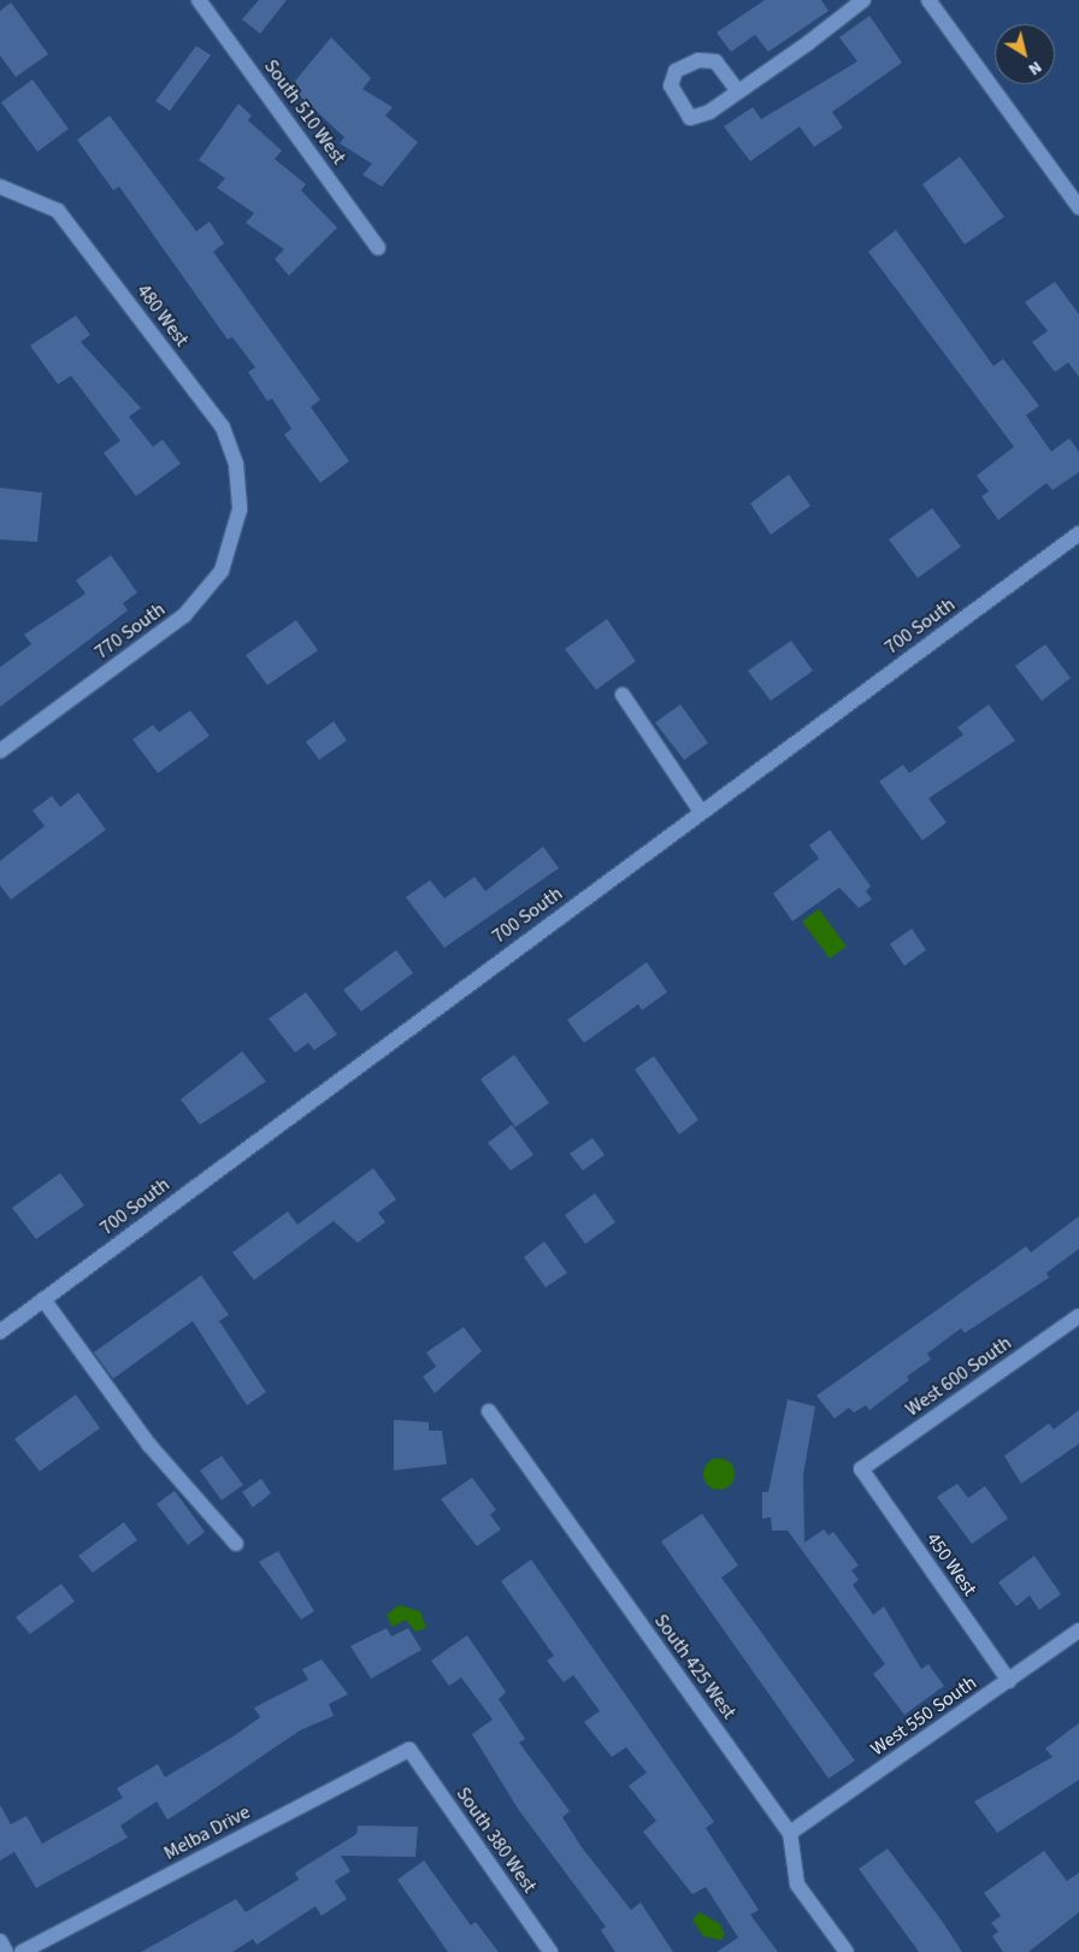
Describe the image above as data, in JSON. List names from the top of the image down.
{
  "streets": {
    "street": [
      "South 510 West",
      "480 West",
      "700 South",
      "770 South",
      "West 600 South",
      "450 West",
      "South 425 West",
      "West 550 South",
      "Melba Drive",
      "South 380 West"
    ]
  },
  "crossings": [
    ["480 West", "770 South"],
    ["West 600 South", "450 West"],
    ["450 West", "West 550 South"],
    ["South 425 West", "West 550 South"],
    ["Melba Drive", "South 380 West"]
  ],
  "north": "bottom right"
}
